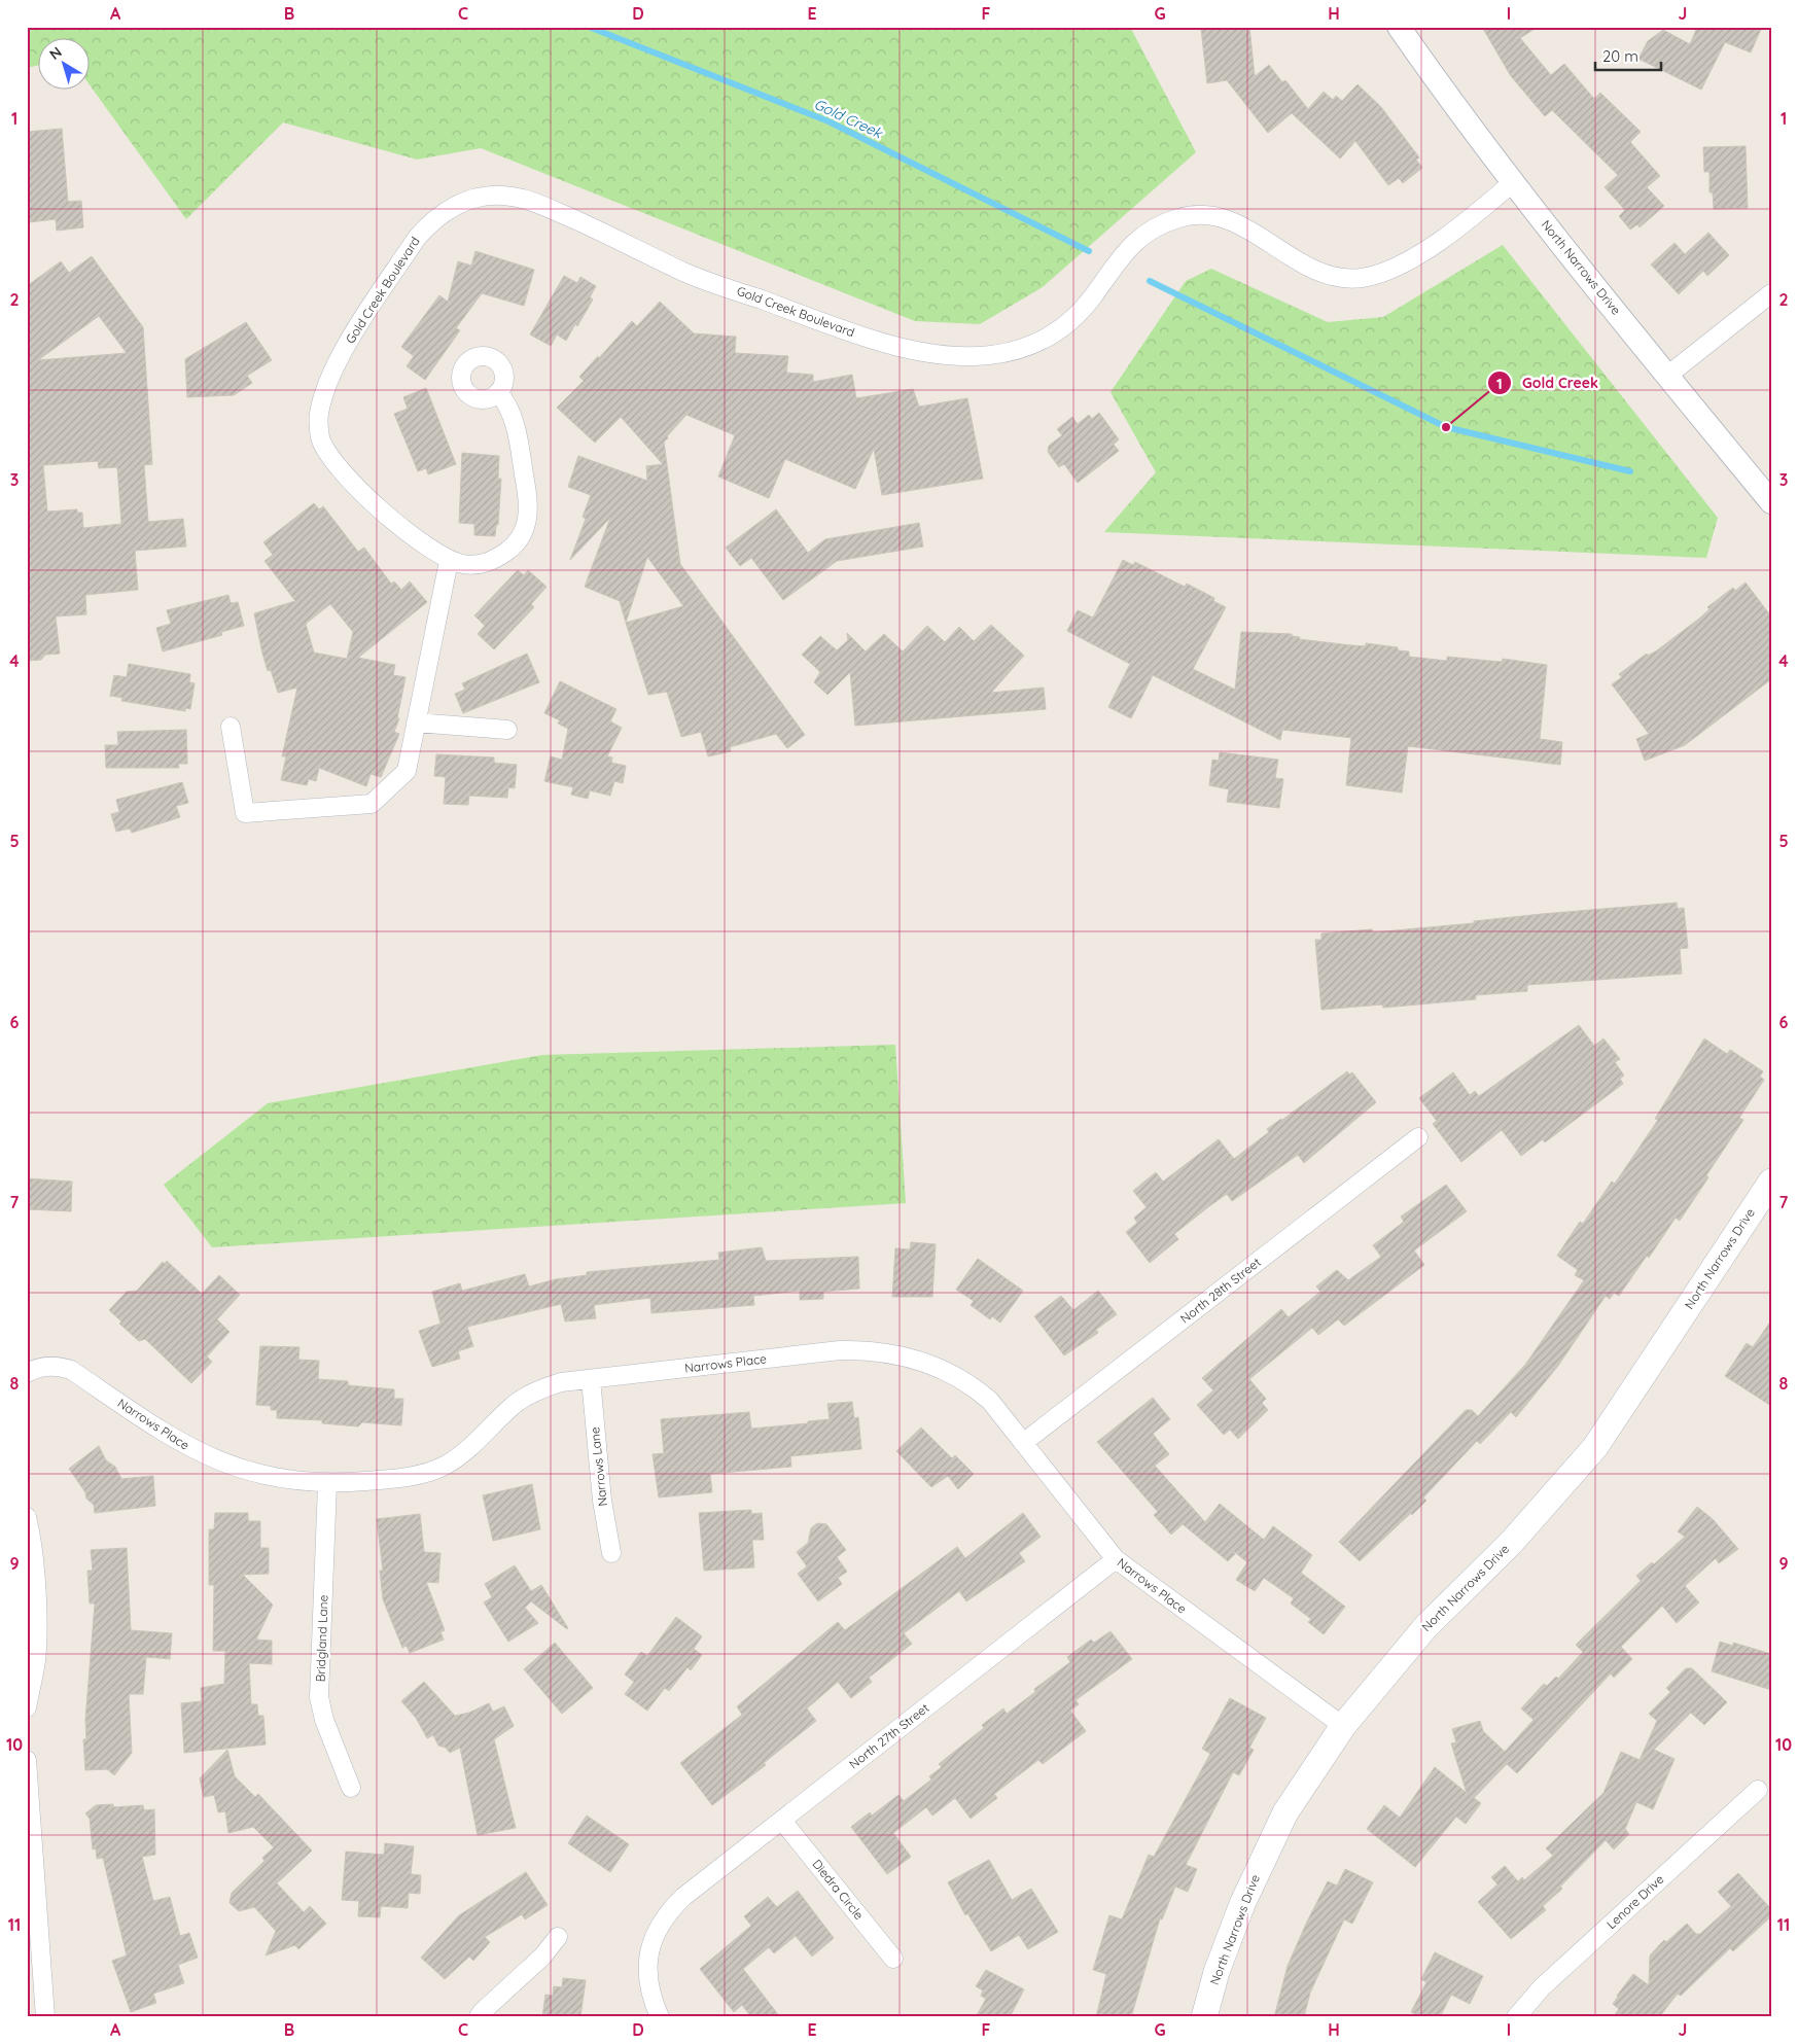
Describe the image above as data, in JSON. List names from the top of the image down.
{
  "streets": {
    "main road": ["North Narrows Drive"],
    "street": [
      "Gold Creek Boulevard",
      "North 28th Street",
      "Narrows Place",
      "Narrows Lane",
      "Bridgland Lane",
      "North 27th Street",
      "Diedra Circle",
      "Lenore Drive"
    ]
  },
  "crossings": [
    ["North Narrows Drive", "Gold Creek Boulevard"],
    ["North Narrows Drive", "Narrows Place"],
    ["North 28th Street", "Narrows Place"],
    ["Narrows Place", "Narrows Lane"],
    ["Narrows Place", "Bridgland Lane"],
    ["Narrows Place", "North 27th Street"],
    ["North 27th Street", "Diedra Circle"]
  ],
  "water": ["Gold Creek"],
  "places": ["Gold Creek"],
  "scale_bar": "20 m",
  "north": "top left",
  "grid": {
    "columns": [
      "A",
      "B",
      "C",
      "D",
      "E",
      "F",
      "G",
      "H",
      "I",
      "J"
    ],
    "rows": [
      "1",
      "2",
      "3",
      "4",
      "5",
      "6",
      "7",
      "8",
      "9",
      "10",
      "11"
    ]
  }
}
